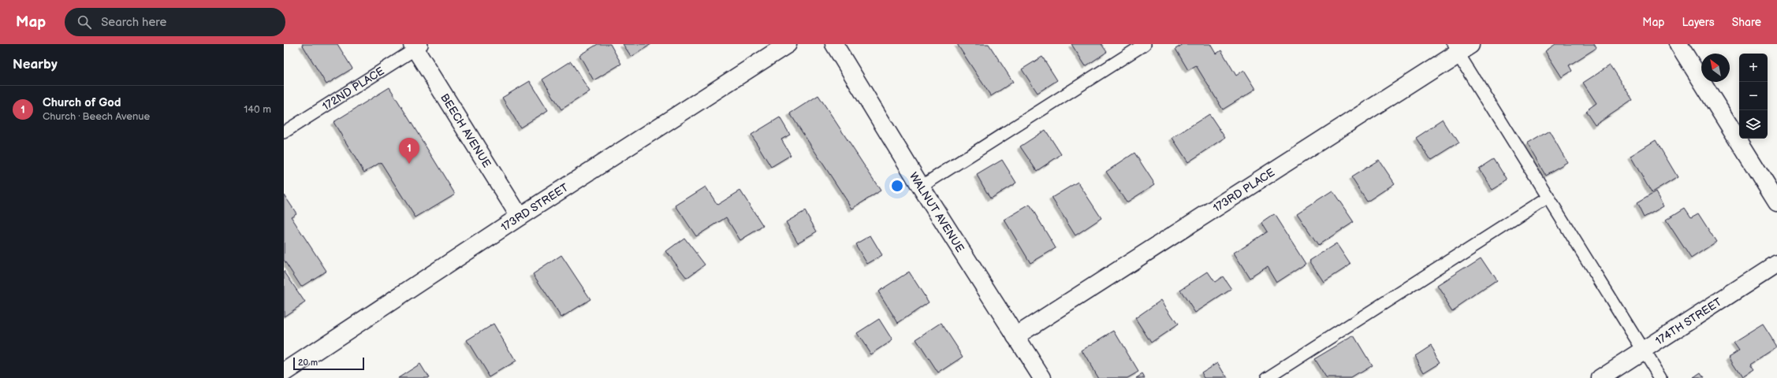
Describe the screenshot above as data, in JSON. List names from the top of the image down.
{
  "streets": {
    "street": [
      "BEECH AVENUE",
      "173RD PLACE",
      "173RD STREET",
      "WALNUT AVENUE",
      "174TH STREET"
    ],
    "lane": ["172ND PLACE"]
  },
  "crossings": [
    ["172ND PLACE", "BEECH AVENUE"],
    ["BEECH AVENUE", "173RD STREET"],
    ["173RD PLACE", "WALNUT AVENUE"]
  ],
  "scale_bar": "20 m",
  "north": "top left",
  "page": {
    "header": "Map",
    "search": "Search here",
    "nav": ["Map", "Layers", "Share"],
    "heading": "Nearby",
    "map_buttons": ["+", "−"],
    "list": [
      {
        "mark": "1",
        "name": "Church of God",
        "note": "Church · Beech Avenue",
        "value": "140 m"
      }
    ],
    "pins": "1",
    "scale": "20 m"
  }
}
